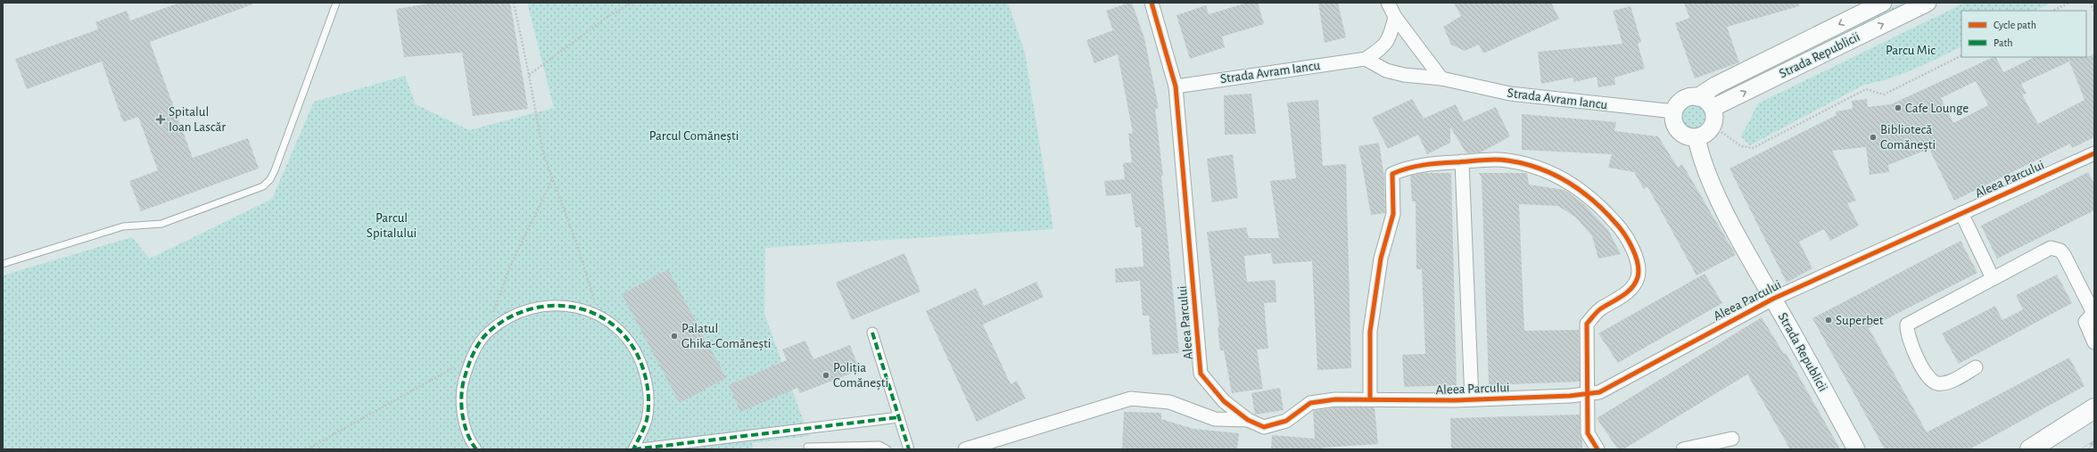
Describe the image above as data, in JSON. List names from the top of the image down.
{
  "streets": {
    "street": ["Strada Republicii", "Strada Avram Iancu", "Aleea Parcului"]
  },
  "crossings": [
    ["Strada Republicii", "Strada Avram Iancu"],
    ["Strada Republicii", "Aleea Parcului"],
    ["Strada Avram Iancu", "Aleea Parcului"]
  ],
  "parks": ["Parcu Mic", "Parcul Comănești", "Parcul Spitalului"],
  "places": {
    "other": [
      "Cafe Lounge",
      "Bibliotecă Comănești",
      "Superbet",
      "Palatul Ghika-Comănești",
      "Poliția Comănești"
    ],
    "health": ["Spitalul Ioan Lascăr"]
  },
  "legend": ["Cycle path", "Path"]
}
